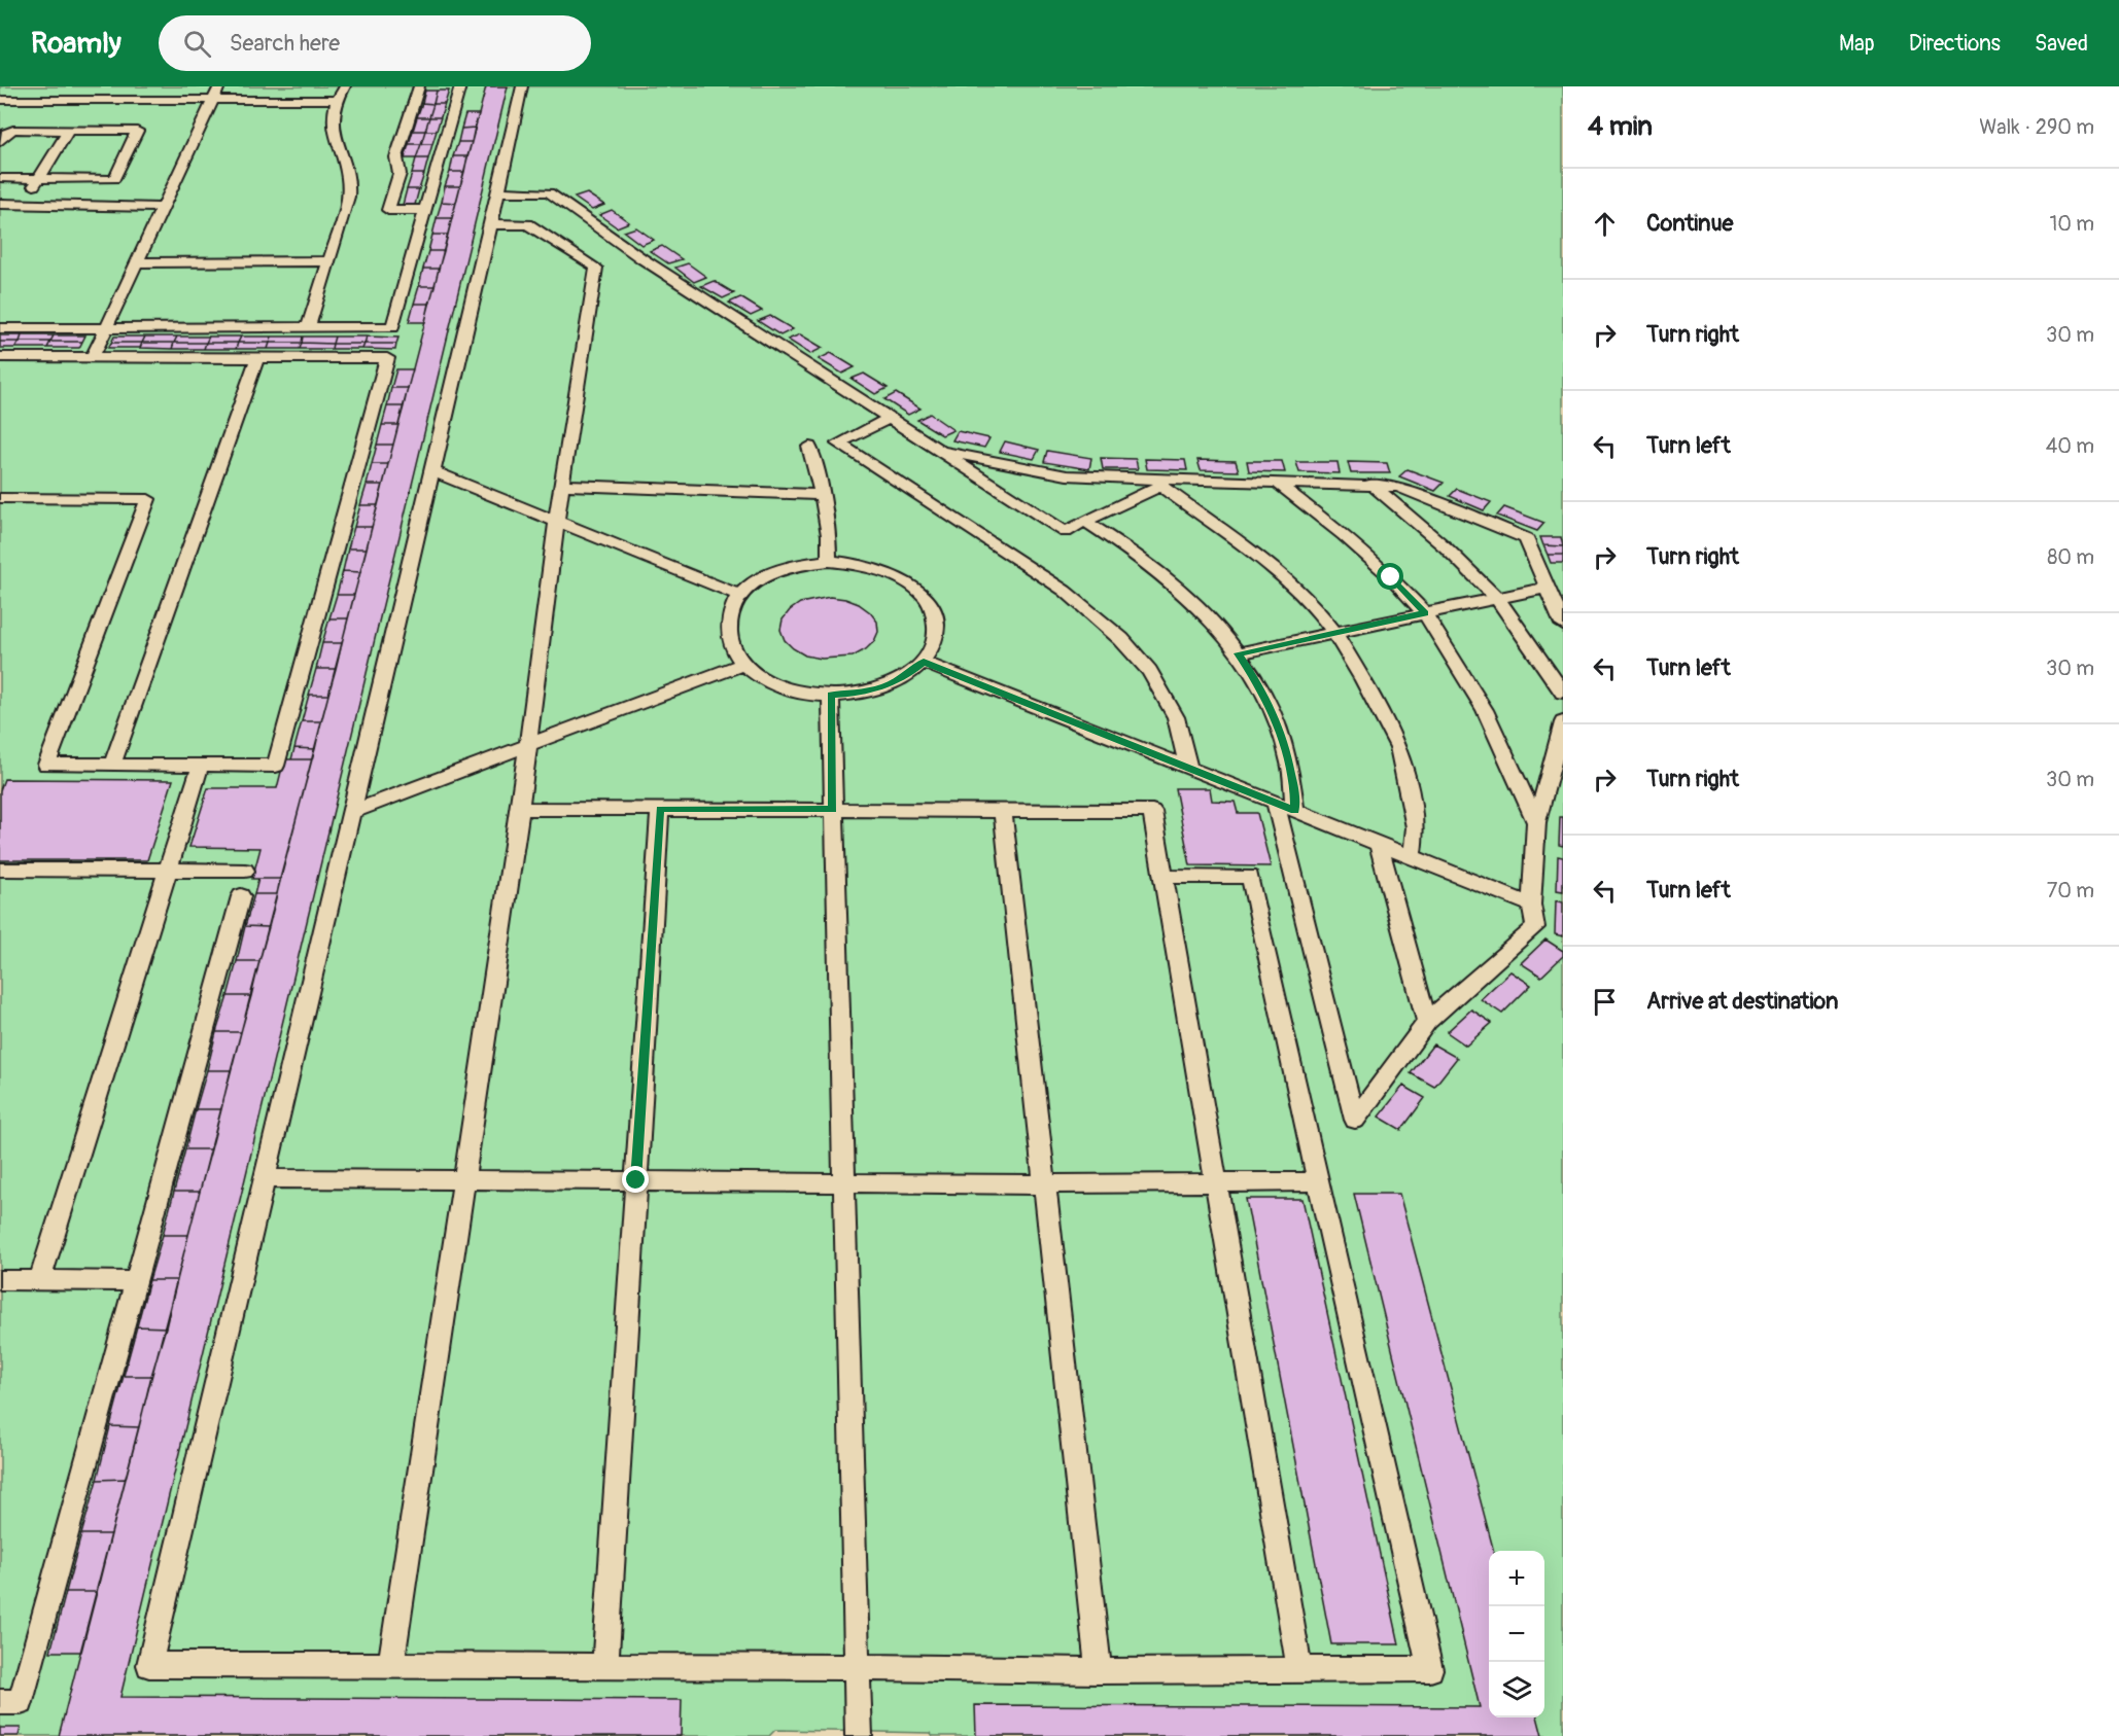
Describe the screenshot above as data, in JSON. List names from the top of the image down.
{
  "page": {
    "header": "Roamly",
    "search": "Search here",
    "nav": ["Map", "Directions", "Saved"],
    "heading": ["4 min", "Walk · 290 m"],
    "list": [
      ["Continue", "10 m"],
      ["Turn right", "30 m"],
      ["Turn left", "40 m"],
      ["Turn right", "80 m"],
      ["Turn left", "30 m"],
      ["Turn right", "30 m"],
      ["Turn left", "70 m"],
      "Arrive at destination"
    ],
    "map_buttons": ["+", "−"]
  }
}
